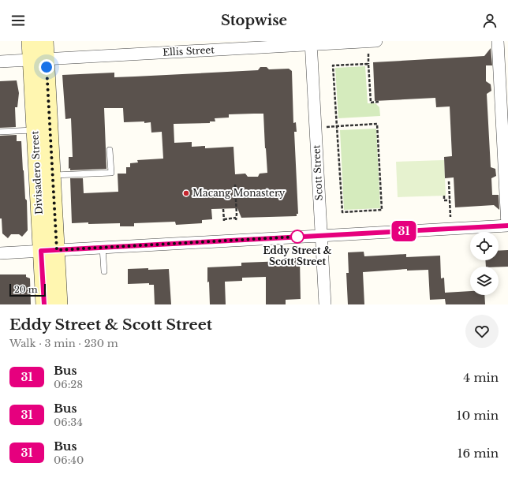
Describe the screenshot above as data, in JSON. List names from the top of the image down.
{
  "streets": {
    "main road": ["Divisadero Street"],
    "street": ["Ellis Street", "Scott Street"]
  },
  "crossings": [
    ["Ellis Street", "Divisadero Street"],
    ["Ellis Street", "Scott Street"]
  ],
  "places": ["Macang Monastery", "Eddy Street & Scott Street"],
  "lines": ["bus line 31"],
  "scale_bar": "20 m",
  "page": {
    "header": "Stopwise",
    "on_map": "31",
    "scale": "20 m",
    "heading": ["Eddy Street & Scott Street", "Walk · 3 min · 230 m"],
    "list": [
      {
        "mark": "31",
        "name": "Bus",
        "note": "06:28",
        "value": "4 min"
      },
      {
        "mark": "31",
        "name": "Bus",
        "note": "06:34",
        "value": "10 min"
      },
      {
        "mark": "31",
        "name": "Bus",
        "note": "06:40",
        "value": "16 min"
      }
    ]
  }
}
